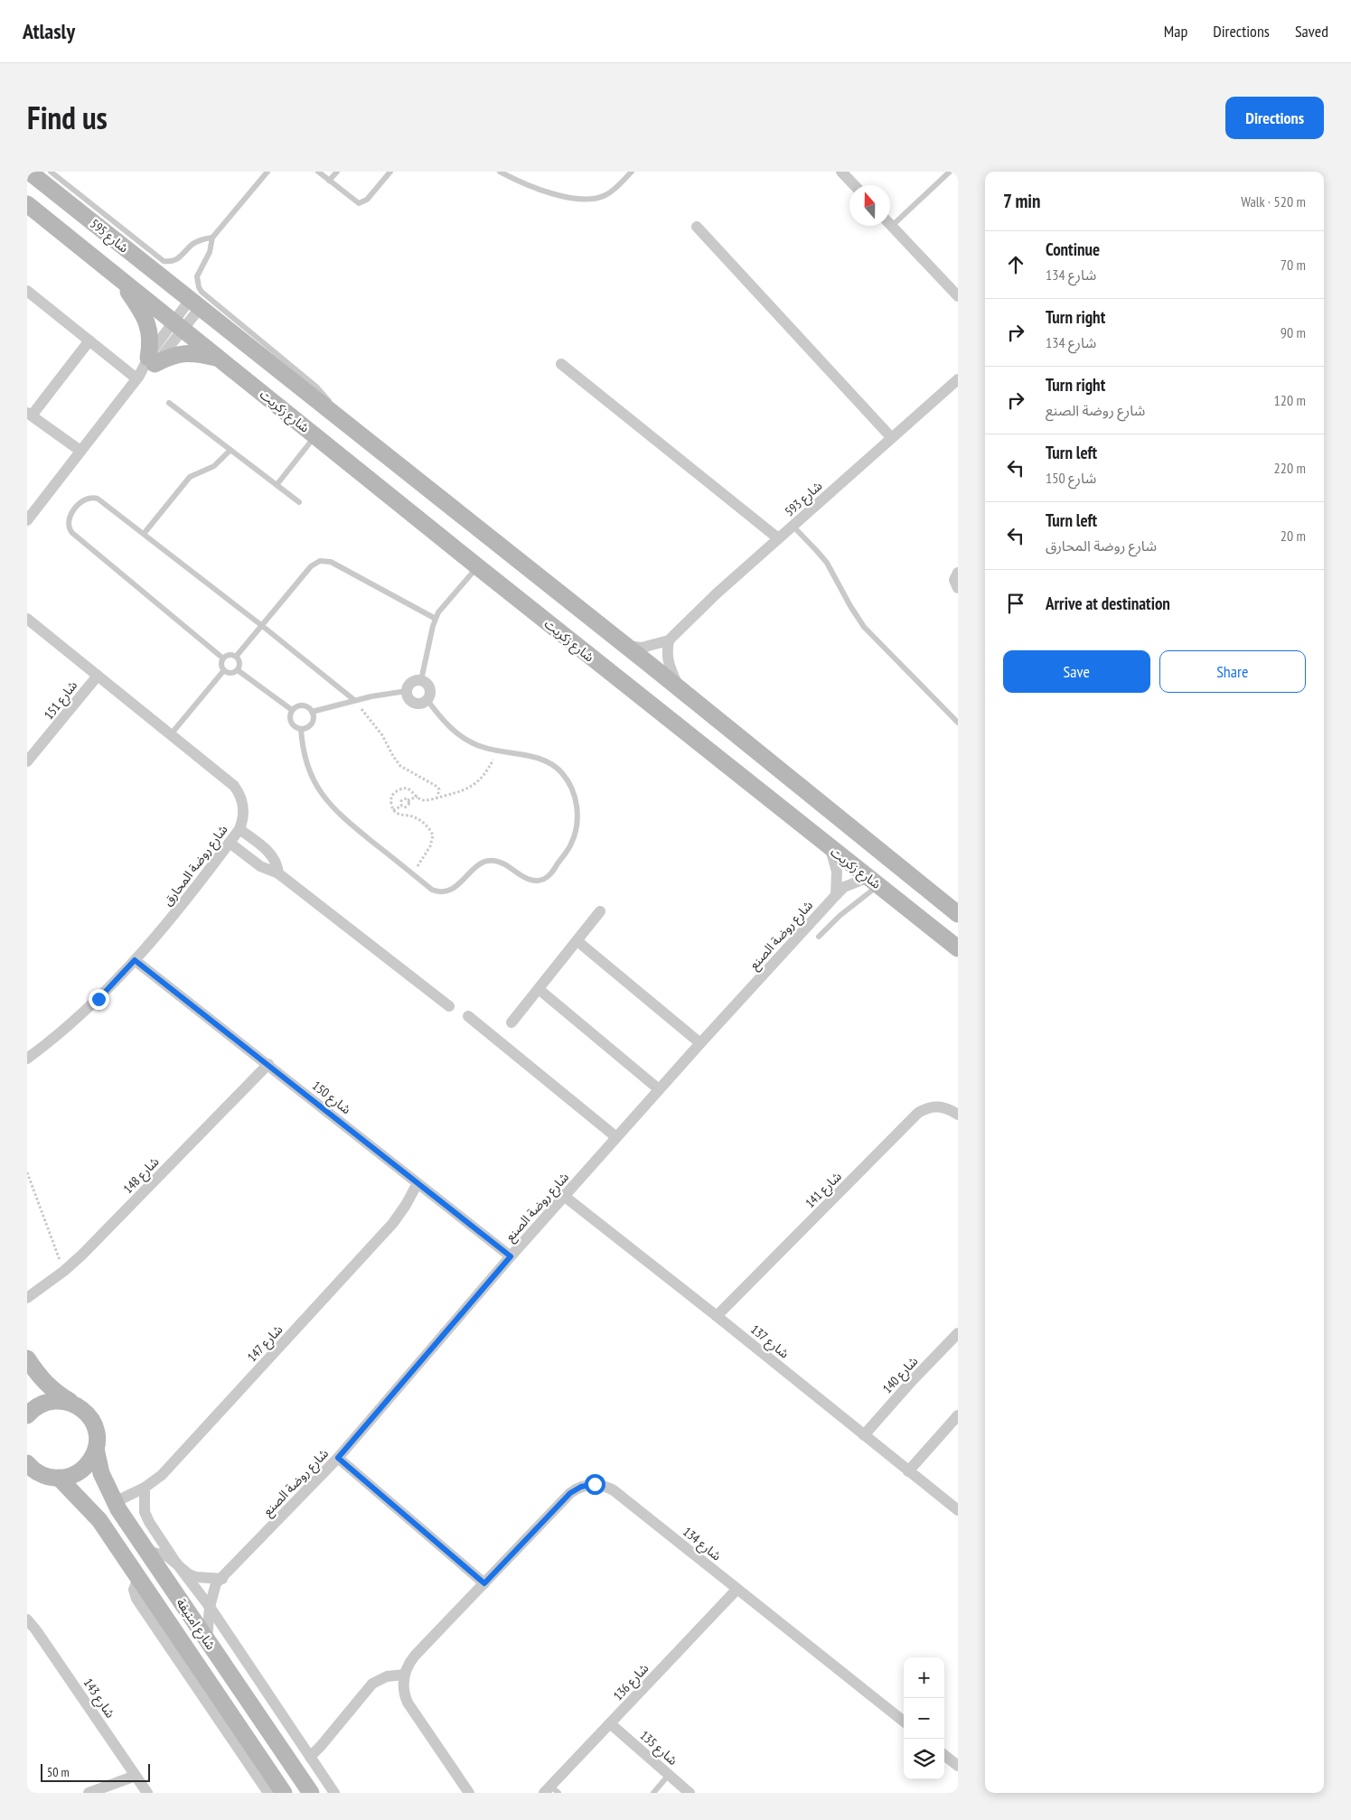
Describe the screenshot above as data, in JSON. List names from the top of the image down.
{
  "streets": {
    "street": [
      "شارع 595",
      "شارع زكريت",
      "شارع 593",
      "شارع 151",
      "شارع روضة المحارق",
      "شارع روضة الصنع",
      "شارع 150",
      "شارع 148",
      "شارع 141",
      "شارع 137",
      "شارع 147",
      "شارع 140",
      "شارع 134",
      "شارع امنيفة",
      "شارع 136",
      "شارع 143",
      "شارع 135"
    ]
  },
  "crossings": [
    ["شارع زكريت", "شارع روضة الصنع"],
    ["شارع 151", "شارع روضة المحارق"],
    ["شارع روضة المحارق", "شارع 150"],
    ["شارع روضة الصنع", "شارع 150"],
    ["شارع روضة الصنع", "شارع 137"],
    ["شارع روضة الصنع", "شارع امنيفة"],
    ["شارع 150", "شارع 148"],
    ["شارع 150", "شارع 147"],
    ["شارع 141", "شارع 137"],
    ["شارع 137", "شارع 140"],
    ["شارع 147", "شارع امنيفة"],
    ["شارع 134", "شارع 136"],
    ["شارع 136", "شارع 135"]
  ],
  "scale_bar": "50 m",
  "north": "top",
  "page": {
    "header": "Atlasly",
    "nav": ["Map", "Directions", "Saved"],
    "title": "Find us",
    "buttons": [
      "Directions",
      ["Save", "Share"]
    ],
    "heading": ["7 min", "Walk · 520 m"],
    "list": [
      ["Continue", "شارع 134", "70 m"],
      ["Turn right", "شارع 134", "90 m"],
      ["Turn right", "شارع روضة الصنع", "120 m"],
      ["Turn left", "شارع 150", "220 m"],
      ["Turn left", "شارع روضة المحارق", "20 m"],
      "Arrive at destination"
    ],
    "map_buttons": ["+", "−"],
    "scale": "50 m"
  }
}
